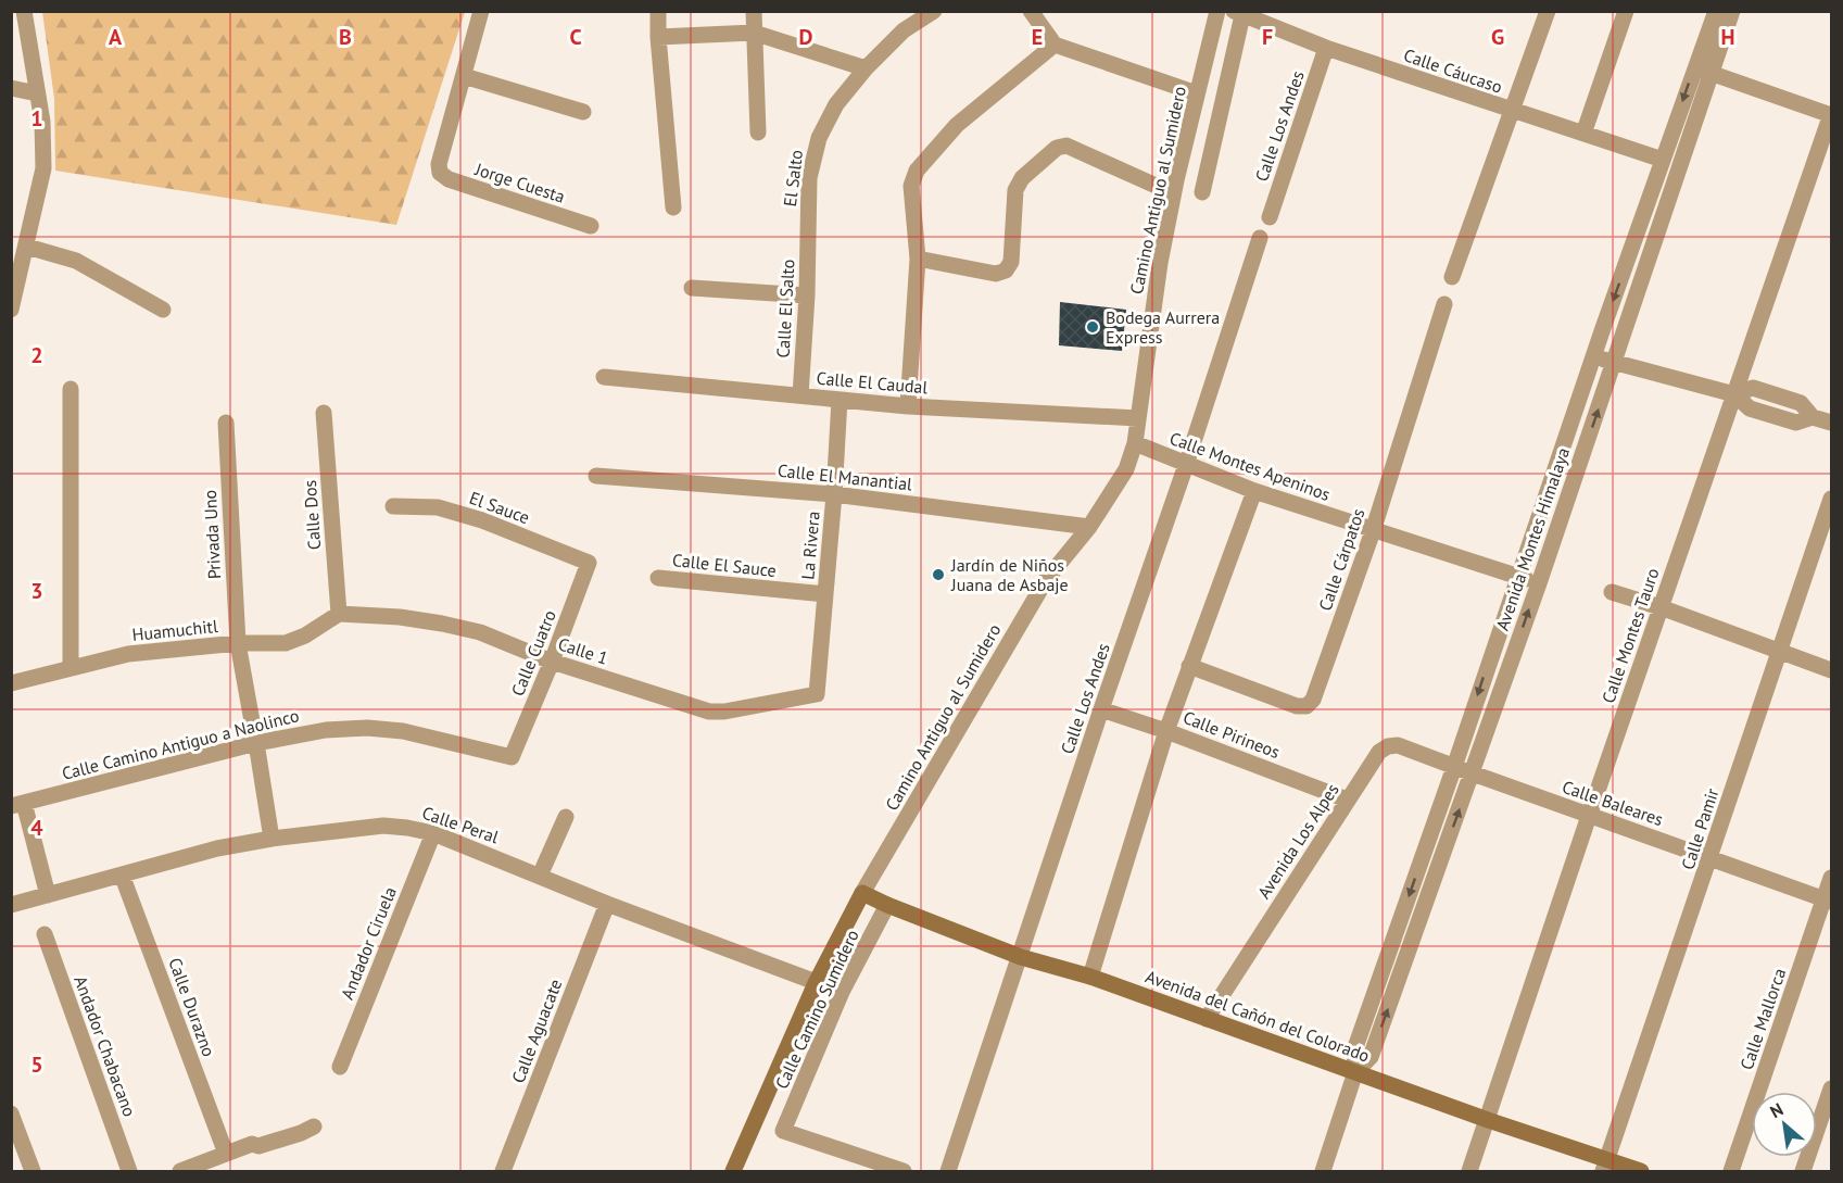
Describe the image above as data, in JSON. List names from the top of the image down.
{
  "streets": {
    "main road": ["Camino Antiguo al Sumidero", "Avenida del Cañón del Colorado"],
    "street": [
      "Calle Cáucaso",
      "Calle Los Andes",
      "El Salto",
      "Jorge Cuesta",
      "Calle El Salto",
      "Calle El Caudal",
      "Calle Montes Apeninos",
      "Calle El Manantial",
      "El Sauce",
      "Calle Dos",
      "Privada Uno",
      "Avenida Montes Himalaya",
      "La Rivera",
      "Calle Cárpatos",
      "Calle El Sauce",
      "Huamuchitl",
      "Calle Montes Tauro",
      "Calle 1",
      "Calle Cuatro",
      "Calle Pirineos",
      "Calle Camino Antiguo a Naolinco",
      "Calle Baleares",
      "Calle Peral",
      "Calle Pamir",
      "Avenida Los Alpes",
      "Andador Ciruela",
      "Calle Durazno",
      "Calle Camino Sumidero",
      "Calle Mallorca",
      "Calle Aguacate",
      "Andador Chabacano"
    ]
  },
  "crossings": [
    ["Calle Cáucaso", "Calle Los Andes"],
    ["Calle Cáucaso", "Avenida Montes Himalaya"],
    ["Calle Los Andes", "Calle Montes Apeninos"],
    ["Calle Los Andes", "Calle Pirineos"],
    ["Calle Los Andes", "Avenida del Cañón del Colorado"],
    ["El Salto", "Calle El Salto"],
    ["Camino Antiguo al Sumidero", "Calle El Caudal"],
    ["Camino Antiguo al Sumidero", "Calle Montes Apeninos"],
    ["Camino Antiguo al Sumidero", "Calle El Manantial"],
    ["Camino Antiguo al Sumidero", "Calle Peral"],
    ["Camino Antiguo al Sumidero", "Avenida del Cañón del Colorado"],
    ["Calle El Salto", "Calle El Caudal"],
    ["Calle El Caudal", "La Rivera"],
    ["Calle Montes Apeninos", "Avenida Montes Himalaya"],
    ["Calle Montes Apeninos", "Calle Cárpatos"],
    ["Calle El Manantial", "La Rivera"],
    ["El Sauce", "Calle Cuatro"],
    ["Calle Dos", "Huamuchitl"],
    ["Calle Dos", "Calle 1"],
    ["Privada Uno", "Huamuchitl"],
    ["Avenida Montes Himalaya", "Calle Baleares"],
    ["Avenida Montes Himalaya", "Avenida Los Alpes"],
    ["Avenida Montes Himalaya", "Avenida del Cañón del Colorado"],
    ["La Rivera", "Calle El Sauce"],
    ["La Rivera", "Calle 1"],
    ["Huamuchitl", "Calle 1"],
    ["Calle Montes Tauro", "Calle Baleares"],
    ["Calle Montes Tauro", "Avenida del Cañón del Colorado"],
    ["Calle 1", "Calle Cuatro"],
    ["Calle Cuatro", "Calle Camino Antiguo a Naolinco"],
    ["Calle Pirineos", "Avenida Los Alpes"],
    ["Calle Baleares", "Calle Pamir"],
    ["Calle Baleares", "Avenida Los Alpes"],
    ["Calle Baleares", "Calle Mallorca"],
    ["Calle Peral", "Andador Ciruela"],
    ["Calle Peral", "Calle Durazno"],
    ["Calle Peral", "Calle Camino Sumidero"],
    ["Calle Peral", "Calle Aguacate"],
    ["Calle Pamir", "Avenida del Cañón del Colorado"],
    ["Avenida Los Alpes", "Avenida del Cañón del Colorado"],
    ["Calle Camino Sumidero", "Avenida del Cañón del Colorado"]
  ],
  "places": ["Bodega Aurrera Express", "Jardín de Niños Juana de Asbaje"],
  "north": "top left",
  "grid": {
    "columns": [
      "A",
      "B",
      "C",
      "D",
      "E",
      "F",
      "G",
      "H"
    ],
    "rows": [
      "1",
      "2",
      "3",
      "4",
      "5"
    ]
  }
}
